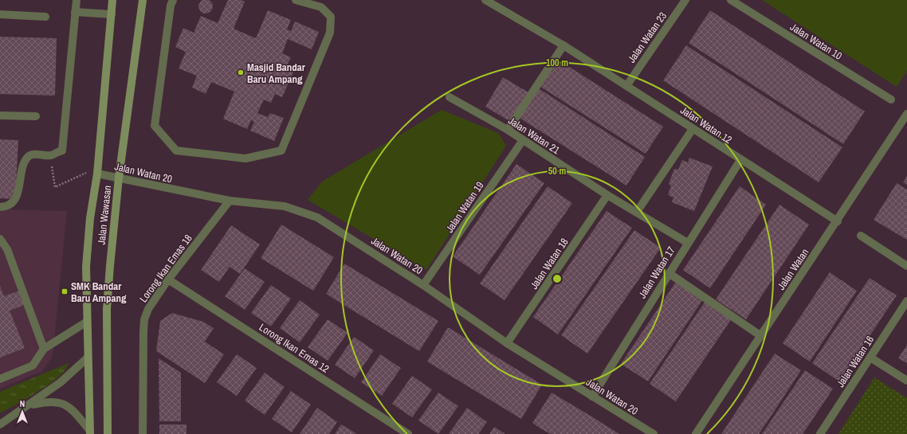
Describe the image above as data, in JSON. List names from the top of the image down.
{
  "streets": {
    "main road": ["Jalan Wawasan"],
    "street": [
      "Jalan Watan 23",
      "Jalan Watan 10",
      "Jalan Watan 12",
      "Jalan Watan 21",
      "Jalan Watan 20",
      "Jalan Watan 19",
      "Jalan Watan 18",
      "Lorong Ikan Emas 18",
      "Jalan Watan",
      "Jalan Watan 17",
      "Lorong Ikan Emas 12",
      "Jalan Watan 16"
    ]
  },
  "crossings": [
    ["Jalan Watan 23", "Jalan Watan 12"],
    ["Jalan Watan 12", "Jalan Watan"],
    ["Jalan Watan 12", "Jalan Watan 17"],
    ["Jalan Watan 21", "Jalan Watan 19"],
    ["Jalan Watan 21", "Jalan Watan 18"],
    ["Jalan Watan 21", "Jalan Watan 17"],
    ["Jalan Watan 20", "Jalan Watan 19"],
    ["Jalan Watan 20", "Jalan Wawasan"],
    ["Jalan Watan 20", "Jalan Watan 18"],
    ["Jalan Watan 20", "Lorong Ikan Emas 18"],
    ["Jalan Watan 20", "Jalan Watan 17"],
    ["Lorong Ikan Emas 18", "Lorong Ikan Emas 12"]
  ],
  "places": {
    "other": ["Masjid Bandar Baru Ampang"],
    "transit": ["SMK Bandar Baru Ampang"]
  },
  "north": "top",
  "rings": ["100 m", "50 m"]
}
